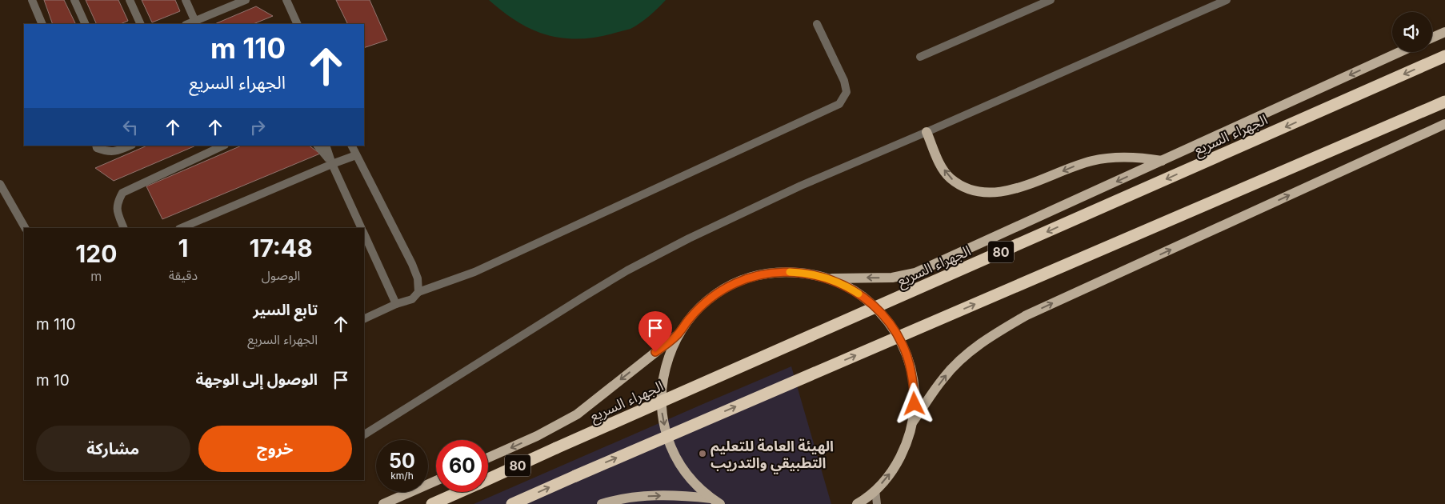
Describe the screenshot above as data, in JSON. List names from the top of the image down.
{
  "streets": {
    "highway": ["الجهراء السريع", "80"]
  },
  "places": ["الهيئة العامة للتعليم التطبيقي والتدريب"],
  "page": {
    "turn": ["110 m", "الجهراء السريع"],
    "eta": [
      "17:48",
      "الوصول",
      "1",
      "دقيقة",
      "120",
      "m"
    ],
    "list": [
      {
        "name": "تابع السير",
        "note": "الجهراء السريع",
        "value": "110 m"
      },
      {
        "name": "الوصول إلى الوجهة",
        "value": "10 m"
      }
    ],
    "buttons": ["خروج", "مشاركة"],
    "speed": "50 km/h",
    "limit": "60"
  }
}
